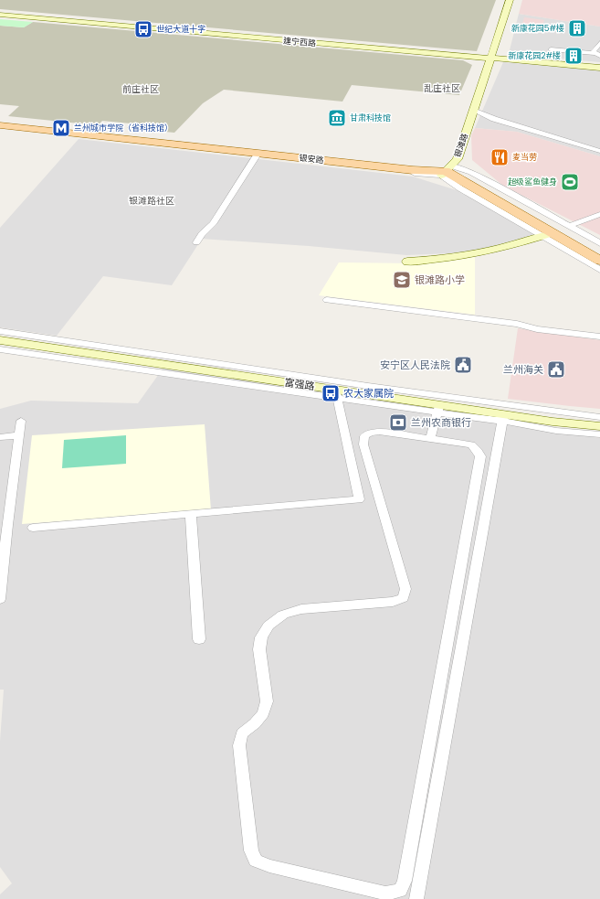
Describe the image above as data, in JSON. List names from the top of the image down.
{
  "streets": {
    "main road": [
      "建宁西路",
      "银滩路",
      "银安路",
      "富强路"
    ]
  },
  "crossings": [
    ["建宁西路", "银滩路"],
    ["银滩路", "银安路"]
  ],
  "districts": ["乱庄社区", "前庄社区", "银滩路社区"],
  "places": {
    "building": ["新康花园5#楼", "新康花园2#楼"],
    "bus stop": ["世纪大道十字", "农大家属院"],
    "museum": ["甘肃科技馆"],
    "metro station": ["兰州城市学院（省科技馆）"],
    "restaurant": ["麦当劳"],
    "sports": ["超级鲨鱼健身"],
    "school or university": ["银滩路小学"],
    "public building": ["安宁区人民法院", "兰州海关"],
    "bank": ["兰州农商银行"]
  }
}
